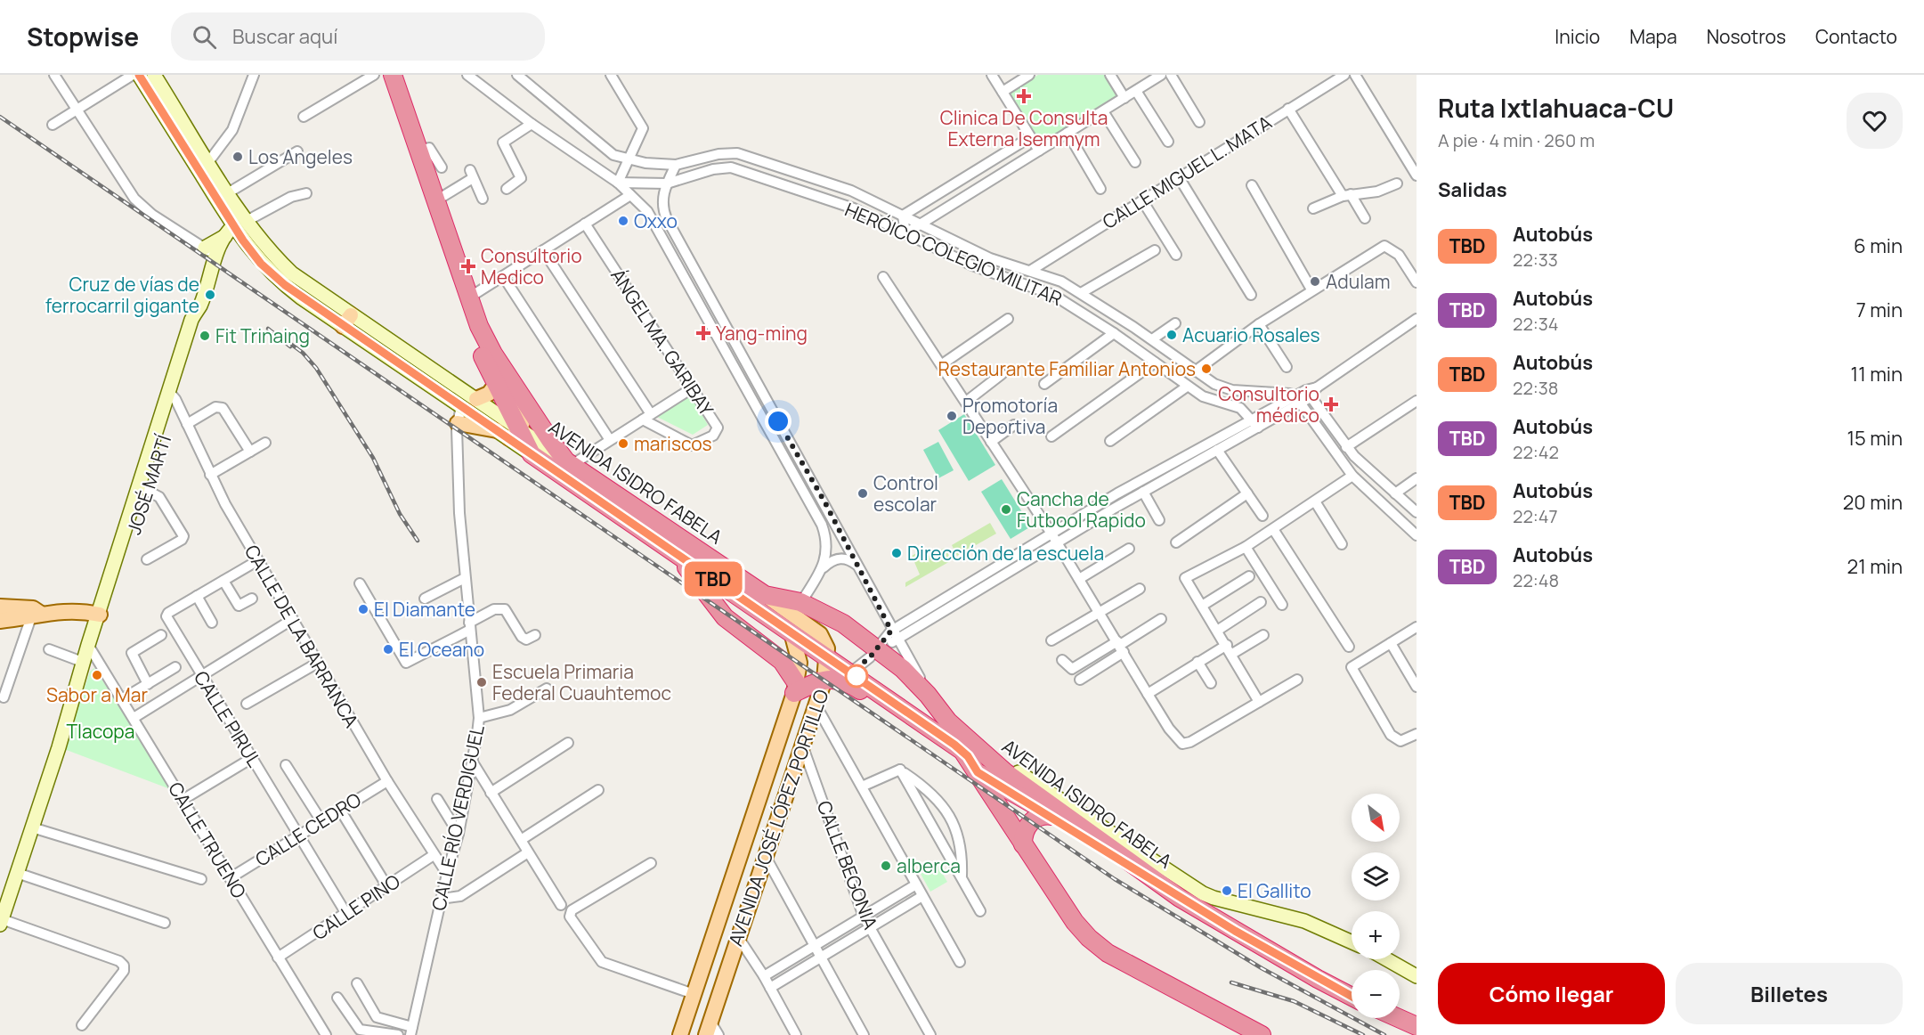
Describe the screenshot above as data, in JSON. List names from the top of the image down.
{
  "streets": {
    "highway": ["AVENIDA ISIDRO FABELA"],
    "main road": ["JOSÉ MARTÍ", "AVENIDA JOSÉ LÓPEZ PORTILLO"],
    "street": [
      "CALLE MIGUEL L. MATA",
      "HERÓICO COLEGIO MILITAR",
      "ÁNGEL MA. GARIBAY",
      "CALLE DE LA BARRANCA",
      "CALLE PIRUL",
      "CALLE RÍO VERDIGUEL",
      "CALLE CEDRO",
      "CALLE TRUENO",
      "CALLE BEGONIA",
      "CALLE PINO"
    ]
  },
  "crossings": [
    ["CALLE MIGUEL L. MATA", "HERÓICO COLEGIO MILITAR"],
    ["AVENIDA ISIDRO FABELA", "JOSÉ MARTÍ"],
    ["AVENIDA ISIDRO FABELA", "CALLE RÍO VERDIGUEL"],
    ["AVENIDA ISIDRO FABELA", "AVENIDA JOSÉ LÓPEZ PORTILLO"],
    ["JOSÉ MARTÍ", "CALLE DE LA BARRANCA"],
    ["JOSÉ MARTÍ", "CALLE TRUENO"],
    ["CALLE DE LA BARRANCA", "CALLE PIRUL"],
    ["CALLE DE LA BARRANCA", "CALLE RÍO VERDIGUEL"],
    ["CALLE DE LA BARRANCA", "CALLE CEDRO"],
    ["CALLE DE LA BARRANCA", "CALLE PINO"],
    ["CALLE PIRUL", "CALLE CEDRO"],
    ["CALLE PIRUL", "CALLE PINO"],
    ["AVENIDA JOSÉ LÓPEZ PORTILLO", "CALLE BEGONIA"],
    ["CALLE CEDRO", "CALLE TRUENO"],
    ["CALLE TRUENO", "CALLE PINO"]
  ],
  "parks": ["Tlacopa"],
  "places": {
    "health": [
      "Clinica De Consulta Externa Isemmym",
      "Consultorio Medico",
      "Yang-ming",
      "Consultorio médico"
    ],
    "other": [
      "Los Angeles",
      "Oxxo",
      "Adulam",
      "Cruz de vías de ferrocarril gigante",
      "Acuario Rosales",
      "Fit Trinaing",
      "Restaurante Familiar Antonios",
      "Promotoría Deportiva",
      "mariscos",
      "Control escolar",
      "Cancha de Futbool Rapido",
      "Dirección de la escuela",
      "El Diamante",
      "El Oceano",
      "Sabor a Mar",
      "Escuela Primaria Federal Cuauhtemoc",
      "alberca",
      "El Gallito"
    ]
  },
  "lines": ["bus line TBD"],
  "north": "bottom right",
  "page": {
    "header": "Stopwise",
    "search": "Buscar aquí",
    "nav": [
      "Inicio",
      "Mapa",
      "Nosotros",
      "Contacto"
    ],
    "on_map": "TBD",
    "heading": [
      ["Ruta Ixtlahuaca-CU", "A pie · 4 min · 260 m"],
      "Salidas"
    ],
    "list": [
      {
        "mark": "TBD",
        "name": "Autobús",
        "note": "22:33",
        "value": "6 min"
      },
      {
        "mark": "TBD",
        "name": "Autobús",
        "note": "22:34",
        "value": "7 min"
      },
      {
        "mark": "TBD",
        "name": "Autobús",
        "note": "22:38",
        "value": "11 min"
      },
      {
        "mark": "TBD",
        "name": "Autobús",
        "note": "22:42",
        "value": "15 min"
      },
      {
        "mark": "TBD",
        "name": "Autobús",
        "note": "22:47",
        "value": "20 min"
      },
      {
        "mark": "TBD",
        "name": "Autobús",
        "note": "22:48",
        "value": "21 min"
      }
    ],
    "map_buttons": ["+", "−"],
    "buttons": ["Cómo llegar", "Billetes"]
  }
}
